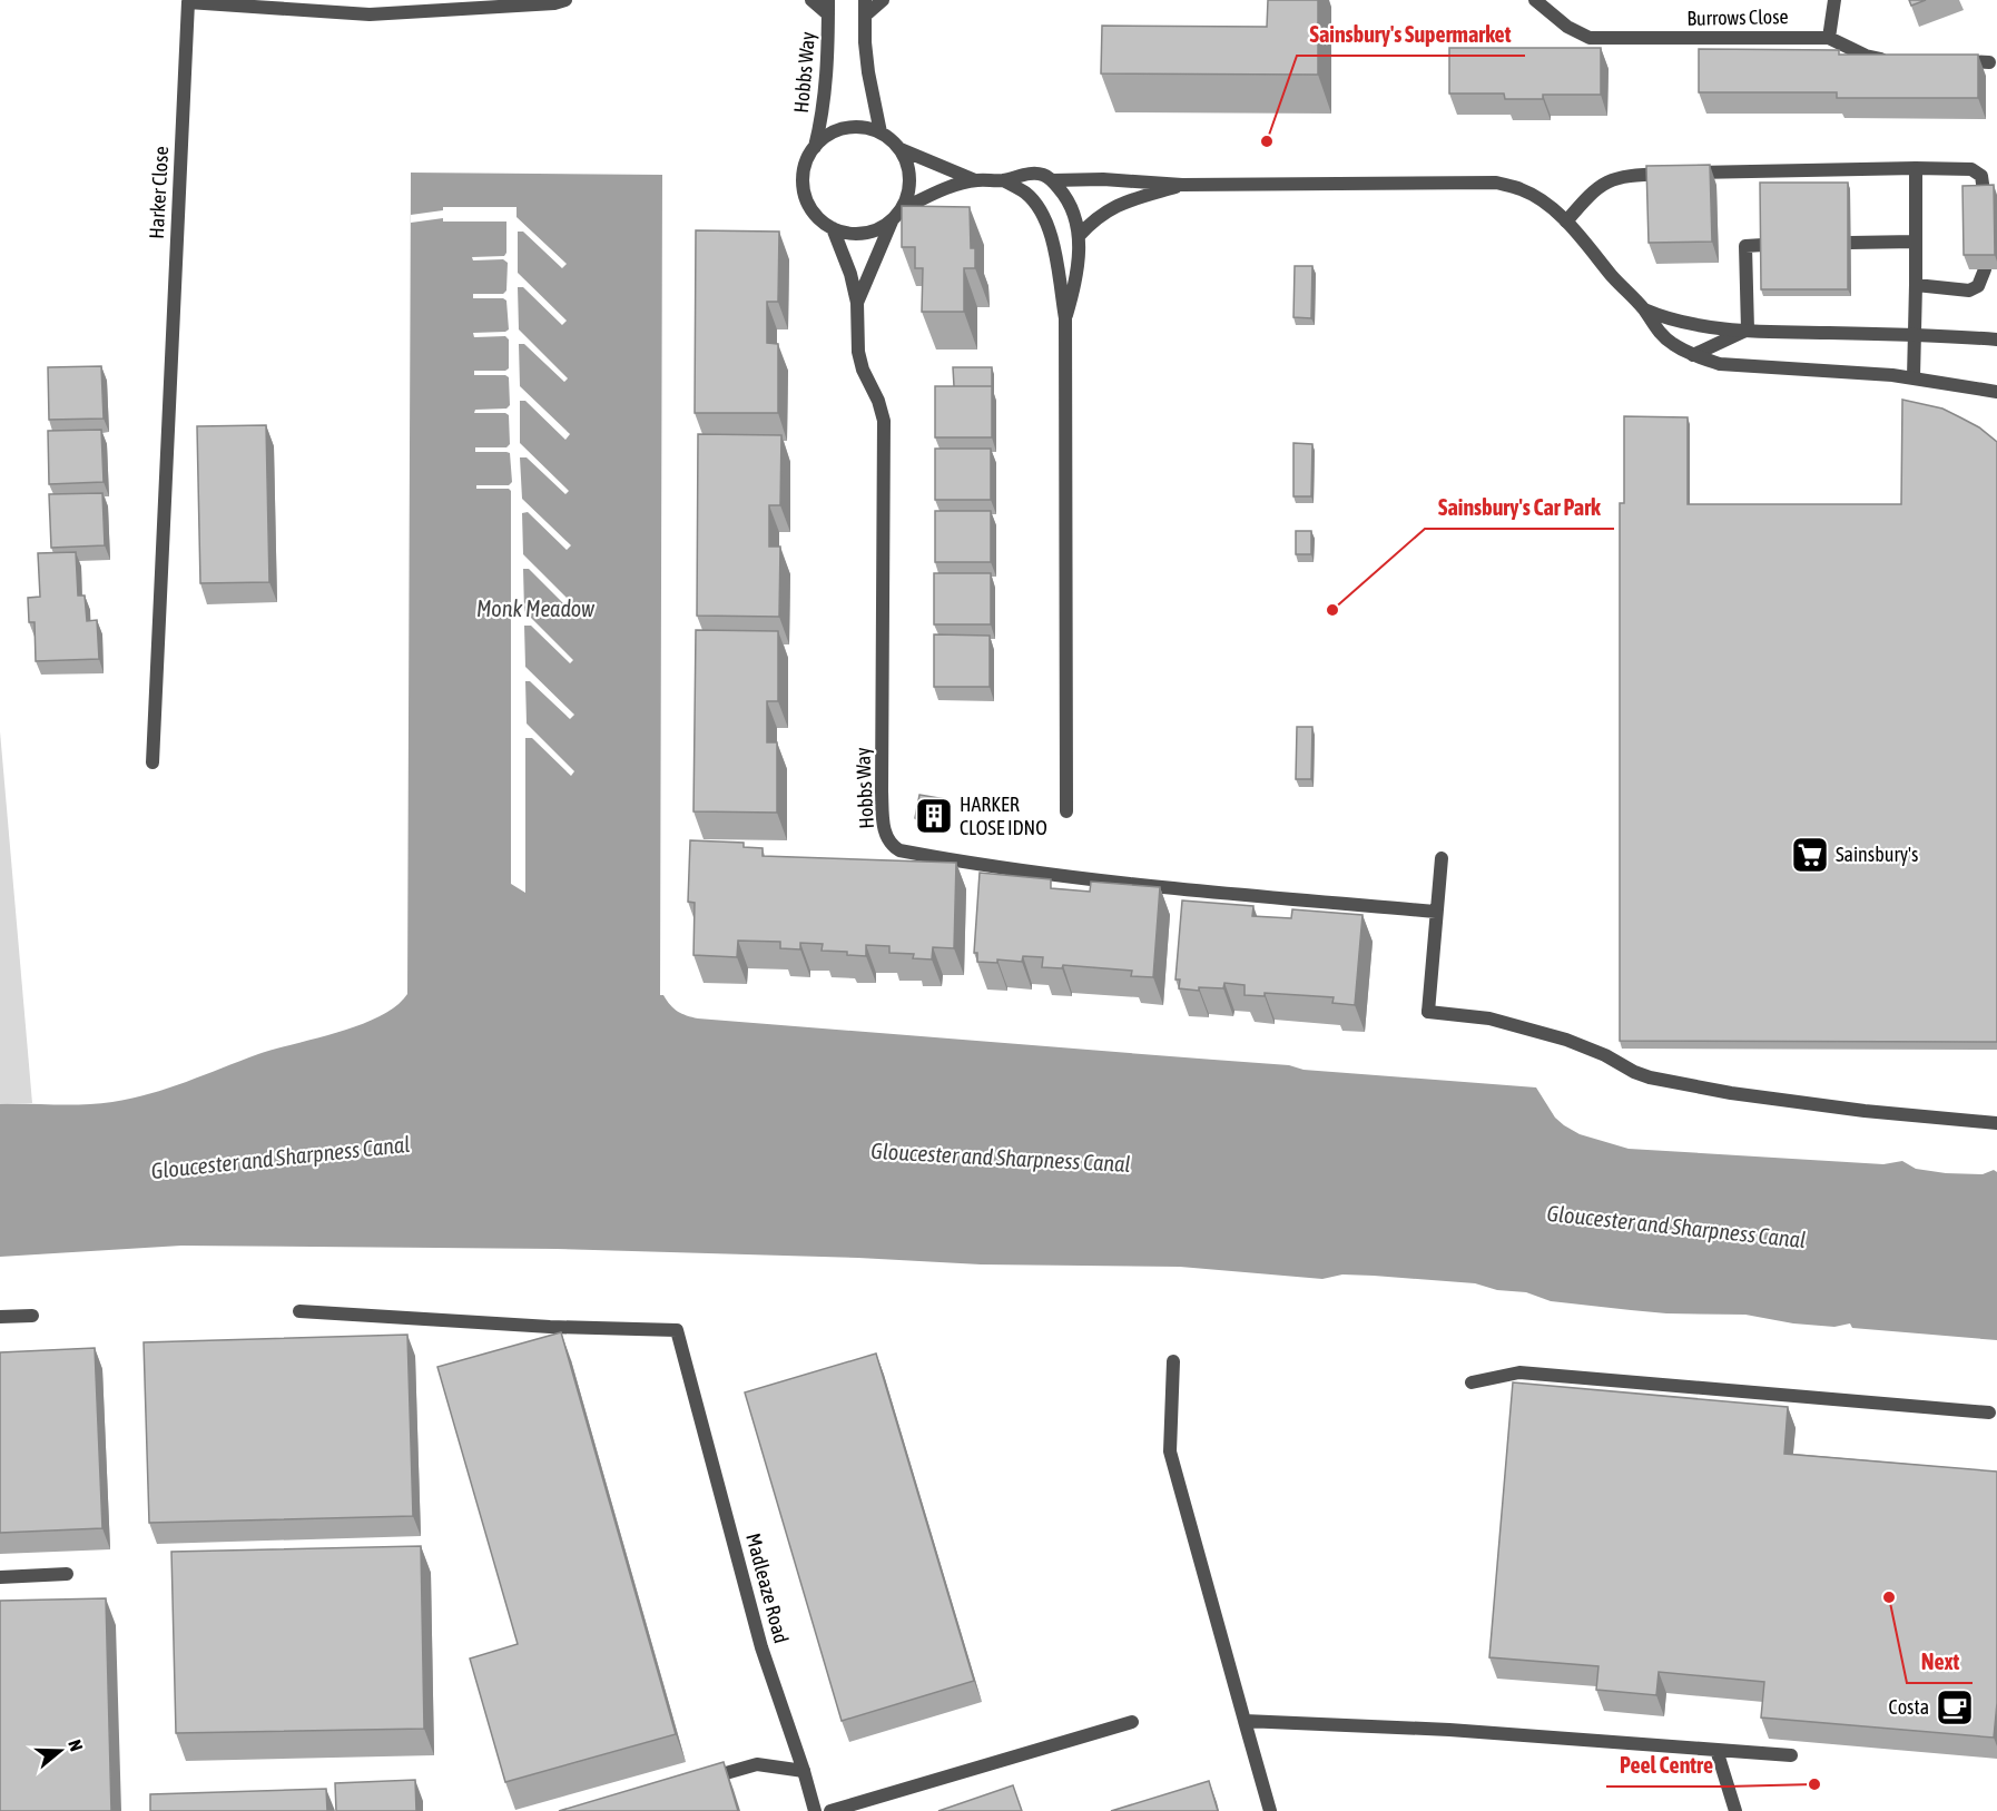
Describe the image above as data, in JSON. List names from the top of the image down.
{
  "streets": {
    "street": [
      "Burrows Close",
      "Hobbs Way",
      "Harker Close",
      "Madleaze Road"
    ]
  },
  "water": ["Monk Meadow", "Gloucester and Sharpness Canal"],
  "places": {
    "other": [
      "Sainsbury's Supermarket",
      "Sainsbury's Car Park",
      "Next",
      "Peel Centre"
    ],
    "building": ["HARKER CLOSE IDNO"],
    "supermarket": ["Sainsbury's"],
    "cafe": ["Costa"]
  },
  "north": "right"
}
